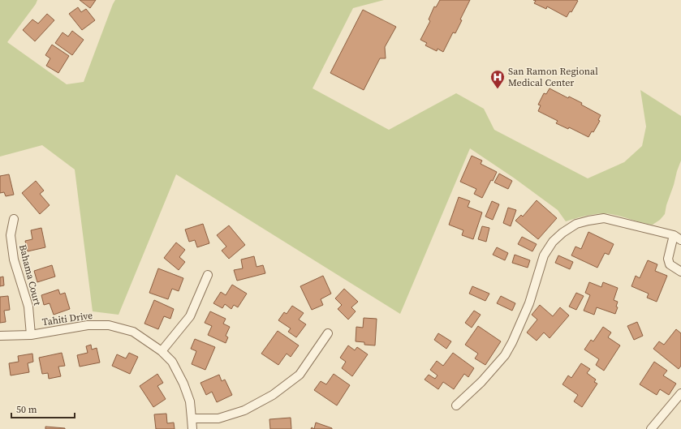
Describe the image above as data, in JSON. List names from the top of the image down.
{
  "streets": {
    "street": ["Bahama Court", "Tahiti Drive"]
  },
  "crossings": [
    ["Bahama Court", "Tahiti Drive"]
  ],
  "places": {
    "hospital": ["San Ramon Regional Medical Center"]
  },
  "scale_bar": "50 m"
}
